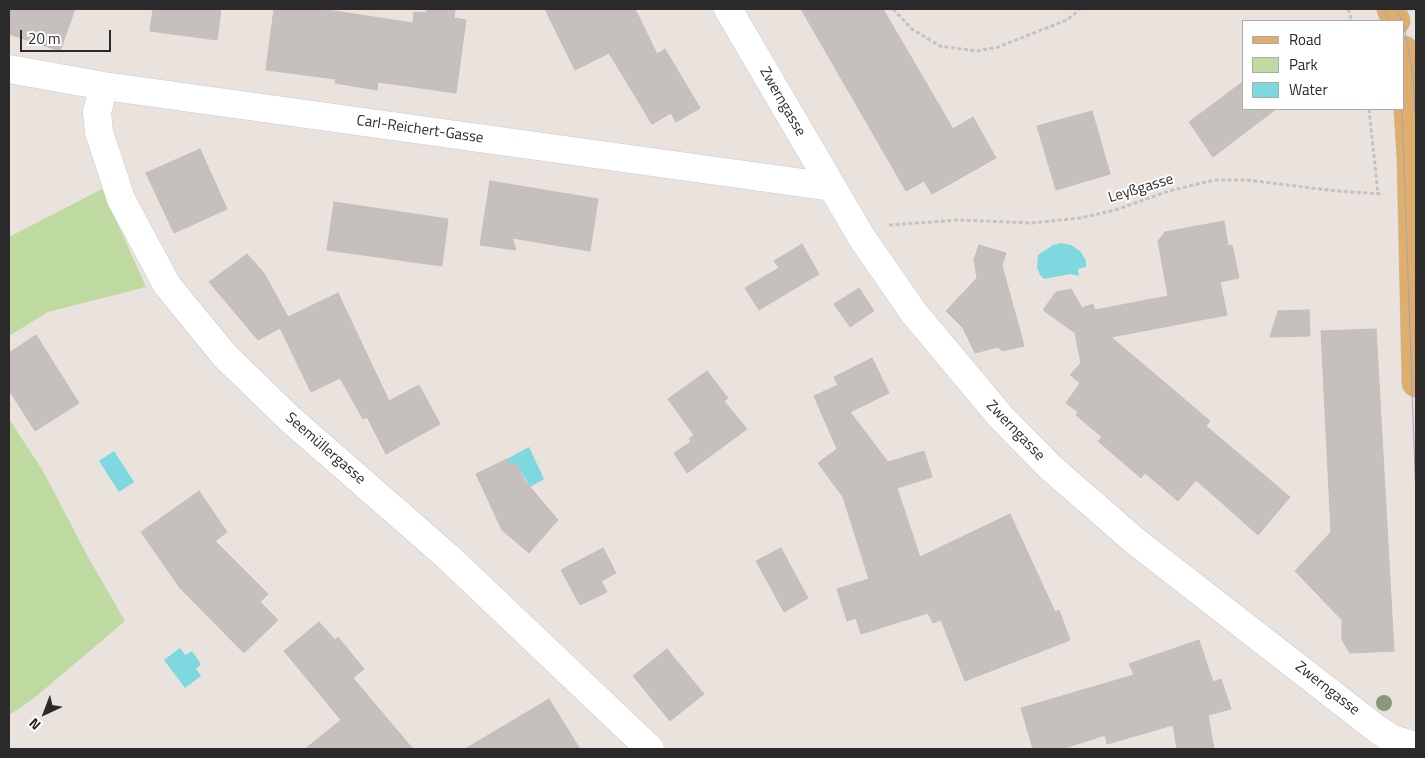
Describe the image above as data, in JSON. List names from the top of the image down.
{
  "streets": {
    "street": ["Zwerngasse", "Carl-Reichert-Gasse", "Seemüllergasse"],
    "path": ["Leyßgasse"]
  },
  "crossings": [
    ["Zwerngasse", "Carl-Reichert-Gasse"],
    ["Carl-Reichert-Gasse", "Seemüllergasse"]
  ],
  "legend": ["Road", "Park", "Water"],
  "scale_bar": "20 m",
  "north": "bottom left"
}
